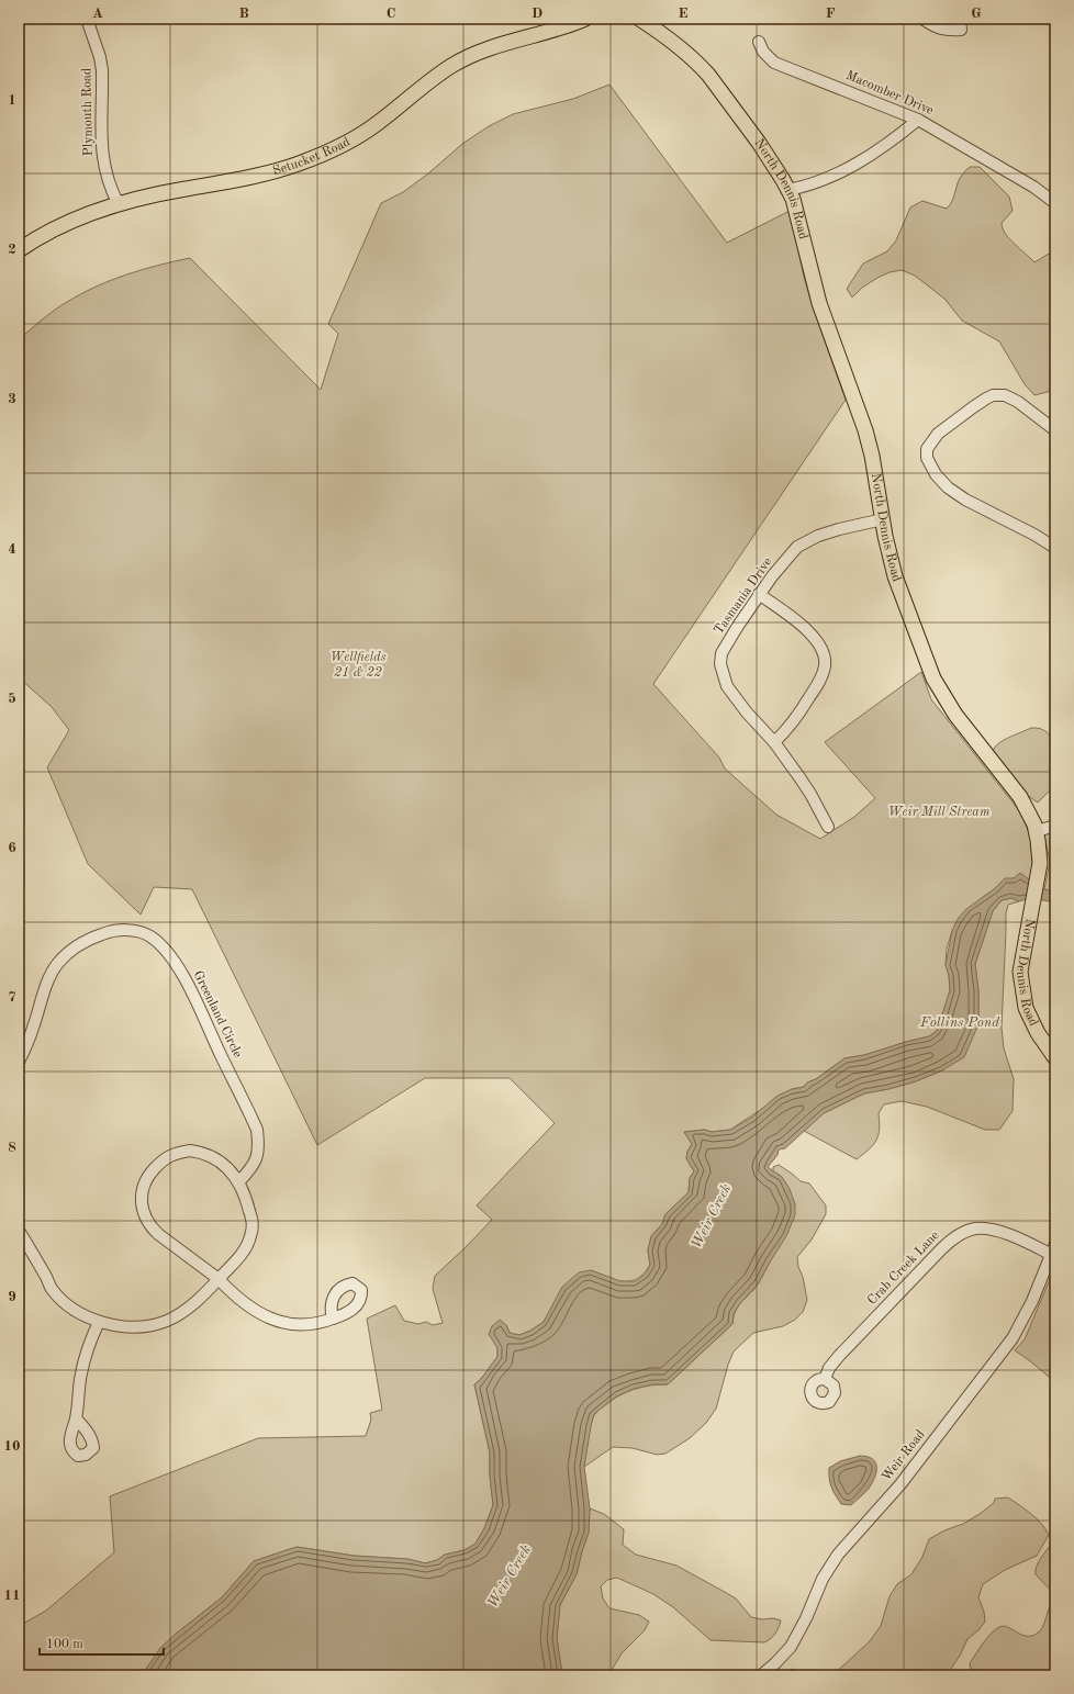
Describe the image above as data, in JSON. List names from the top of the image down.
{
  "streets": {
    "main road": ["Setucket Road", "North Dennis Road"],
    "street": [
      "Macomber Drive",
      "Plymouth Road",
      "Tasmania Drive",
      "Greenland Circle",
      "Crab Creek Lane",
      "Weir Road"
    ]
  },
  "crossings": [
    ["Plymouth Road", "Setucket Road"],
    ["North Dennis Road", "Tasmania Drive"],
    ["Crab Creek Lane", "Weir Road"]
  ],
  "water": ["Follins Pond", "Weir Creek"],
  "parks": ["Wellfields 21 & 22", "Weir Mill Stream"],
  "scale_bar": "100 m",
  "grid": {
    "columns": [
      "A",
      "B",
      "C",
      "D",
      "E",
      "F",
      "G"
    ],
    "rows": [
      "1",
      "2",
      "3",
      "4",
      "5",
      "6",
      "7",
      "8",
      "9",
      "10",
      "11"
    ]
  }
}
